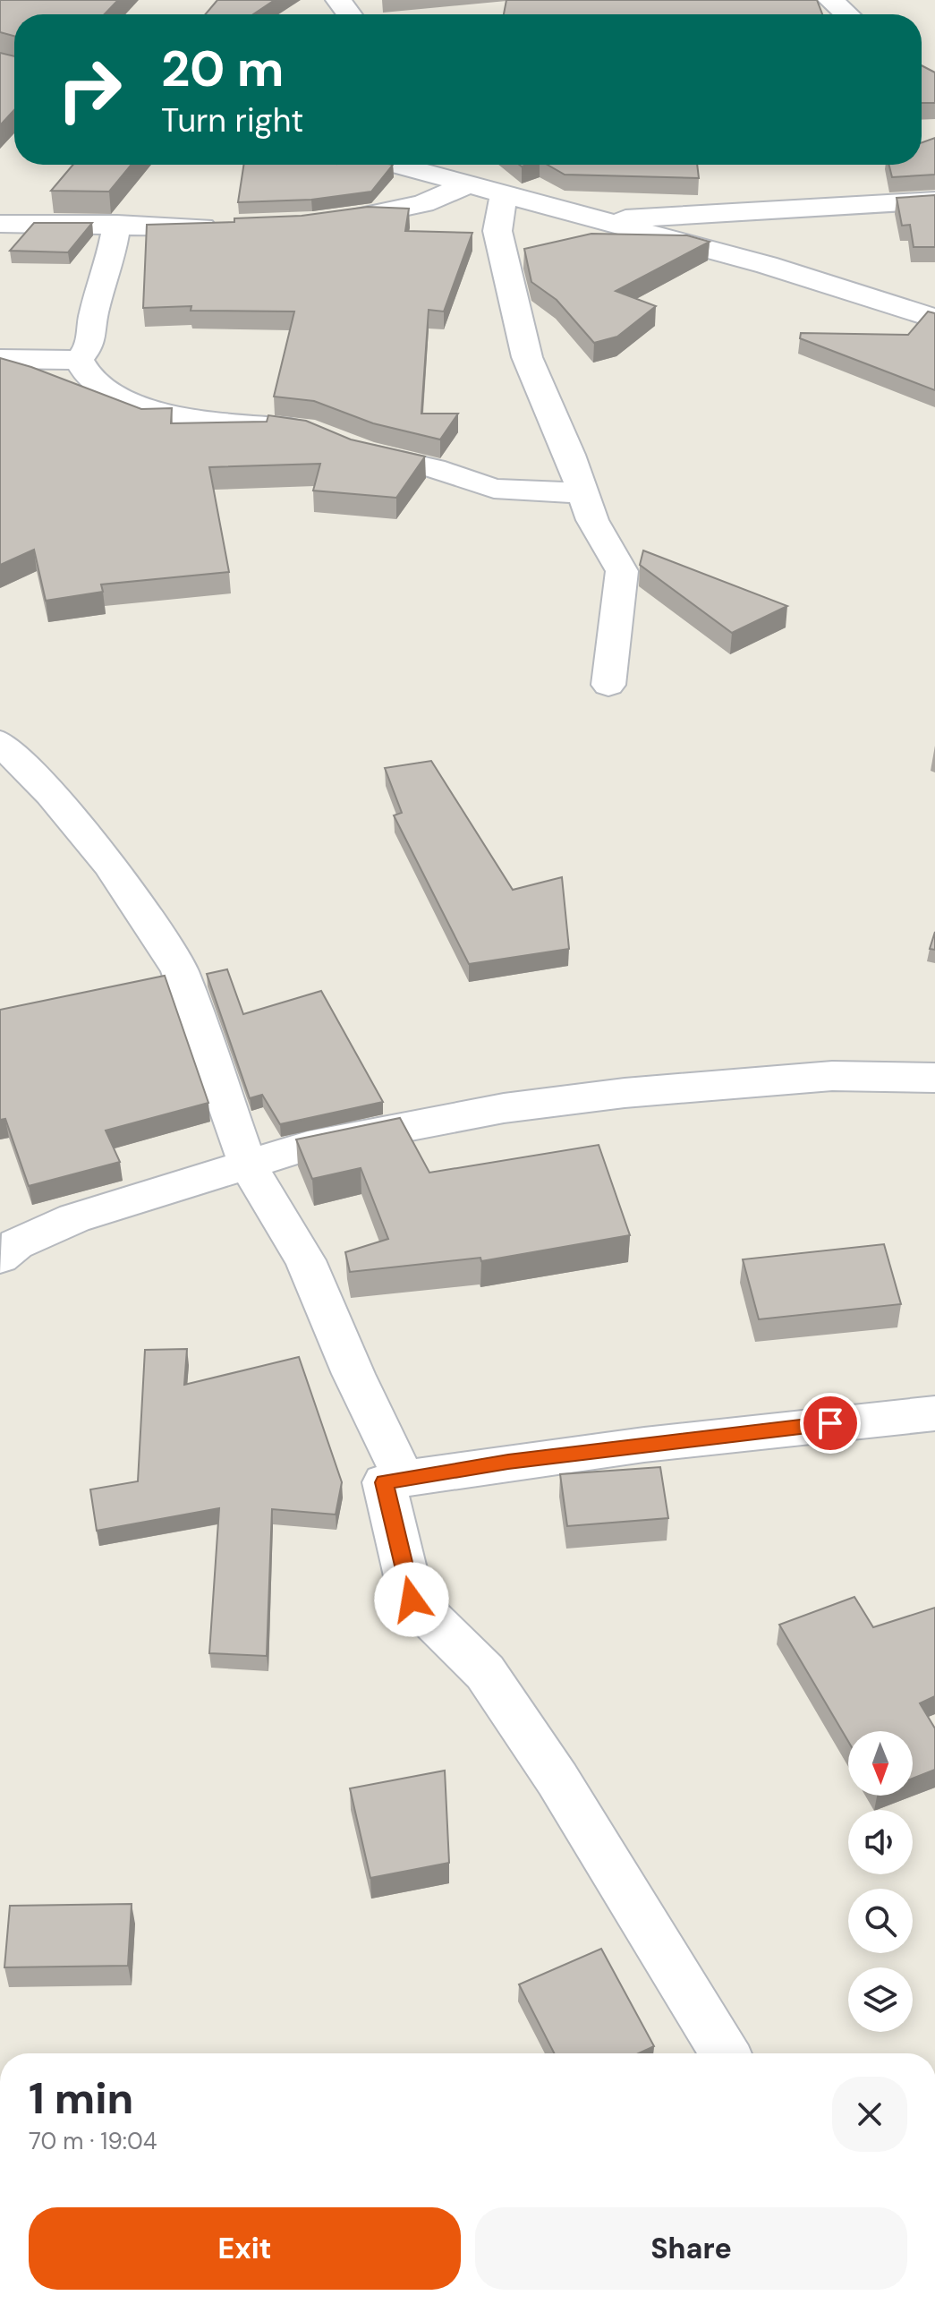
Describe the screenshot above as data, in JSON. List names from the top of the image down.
{
  "north": "bottom",
  "page": {
    "turn": ["20 m", "Turn right"],
    "heading": ["1 min", "70 m · 19:04"],
    "buttons": ["Exit", "Share"]
  }
}
